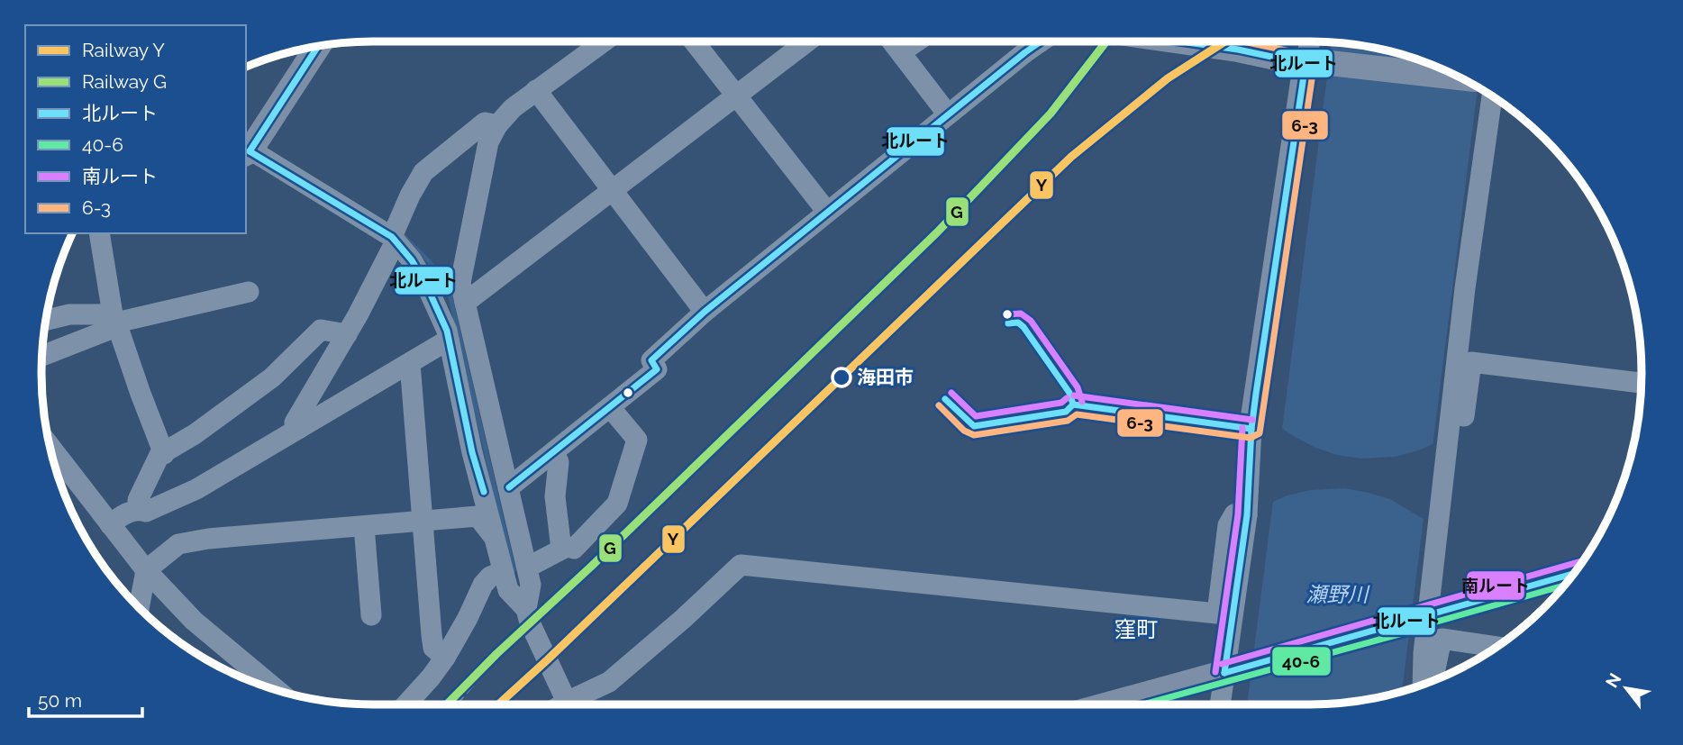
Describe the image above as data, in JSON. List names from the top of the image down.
{
  "districts": ["窪町"],
  "water": ["瀬野川"],
  "places": ["海田市"],
  "lines": [
    "rail line Y",
    "rail line G",
    "transit line 北ルート",
    "transit line 6-3",
    "transit line 南ルート",
    "transit line 40-6"
  ],
  "legend": [
    "Railway Y",
    "Railway G",
    "北ルート",
    "40-6",
    "南ルート",
    "6-3"
  ],
  "scale_bar": "50 m",
  "north": "top left"
}
